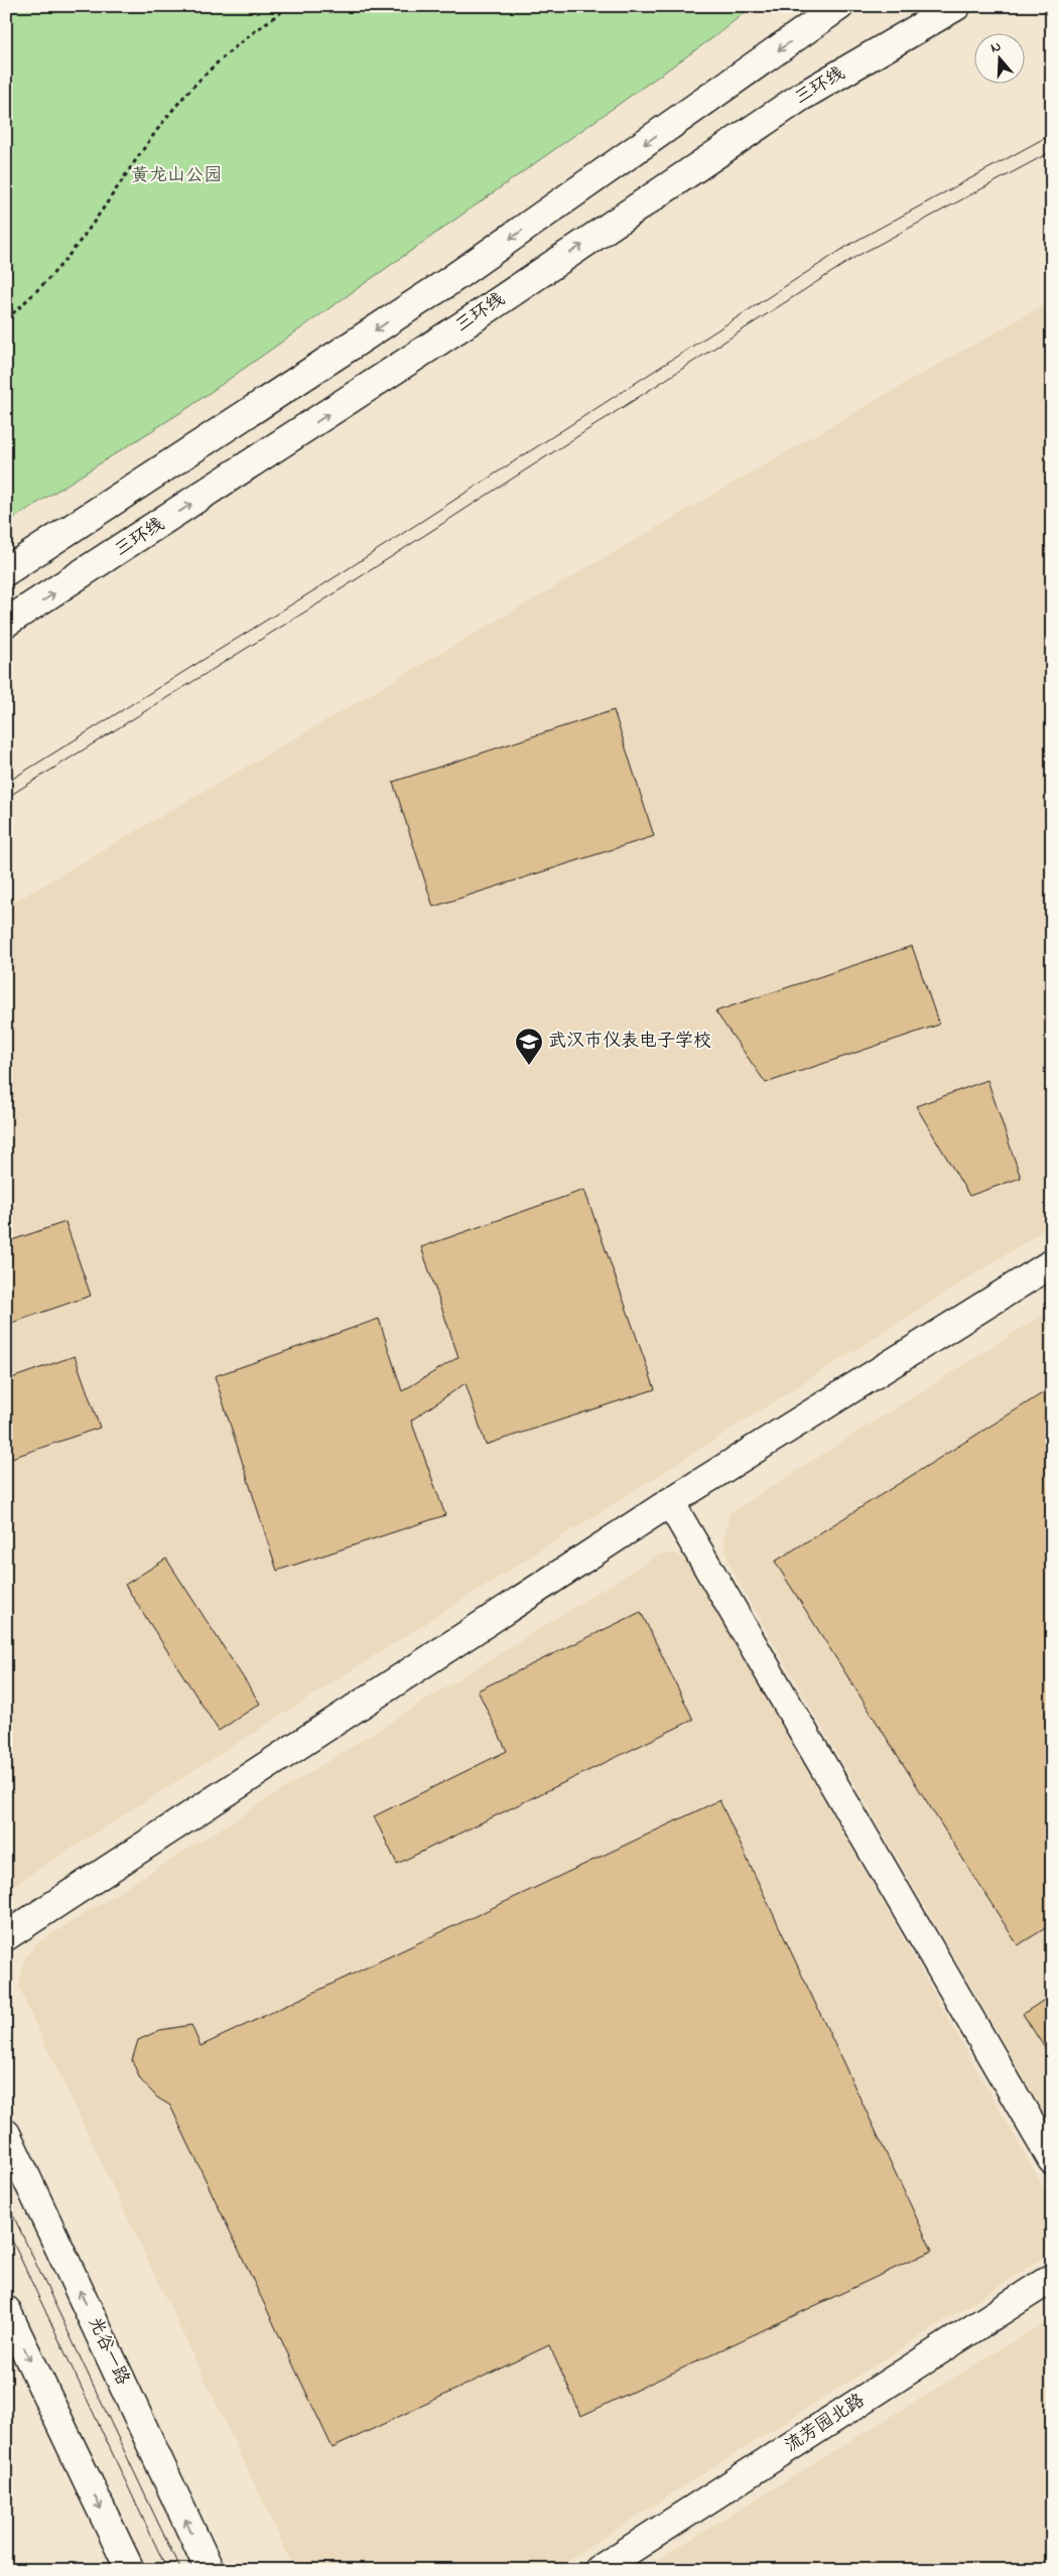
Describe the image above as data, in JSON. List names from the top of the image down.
{
  "streets": {
    "main road": ["三环线", "光谷一路", "流芳园北路"]
  },
  "parks": ["黄龙山公园"],
  "places": {
    "school or university": ["武汉市仪表电子学校"]
  },
  "north": "top"
}
